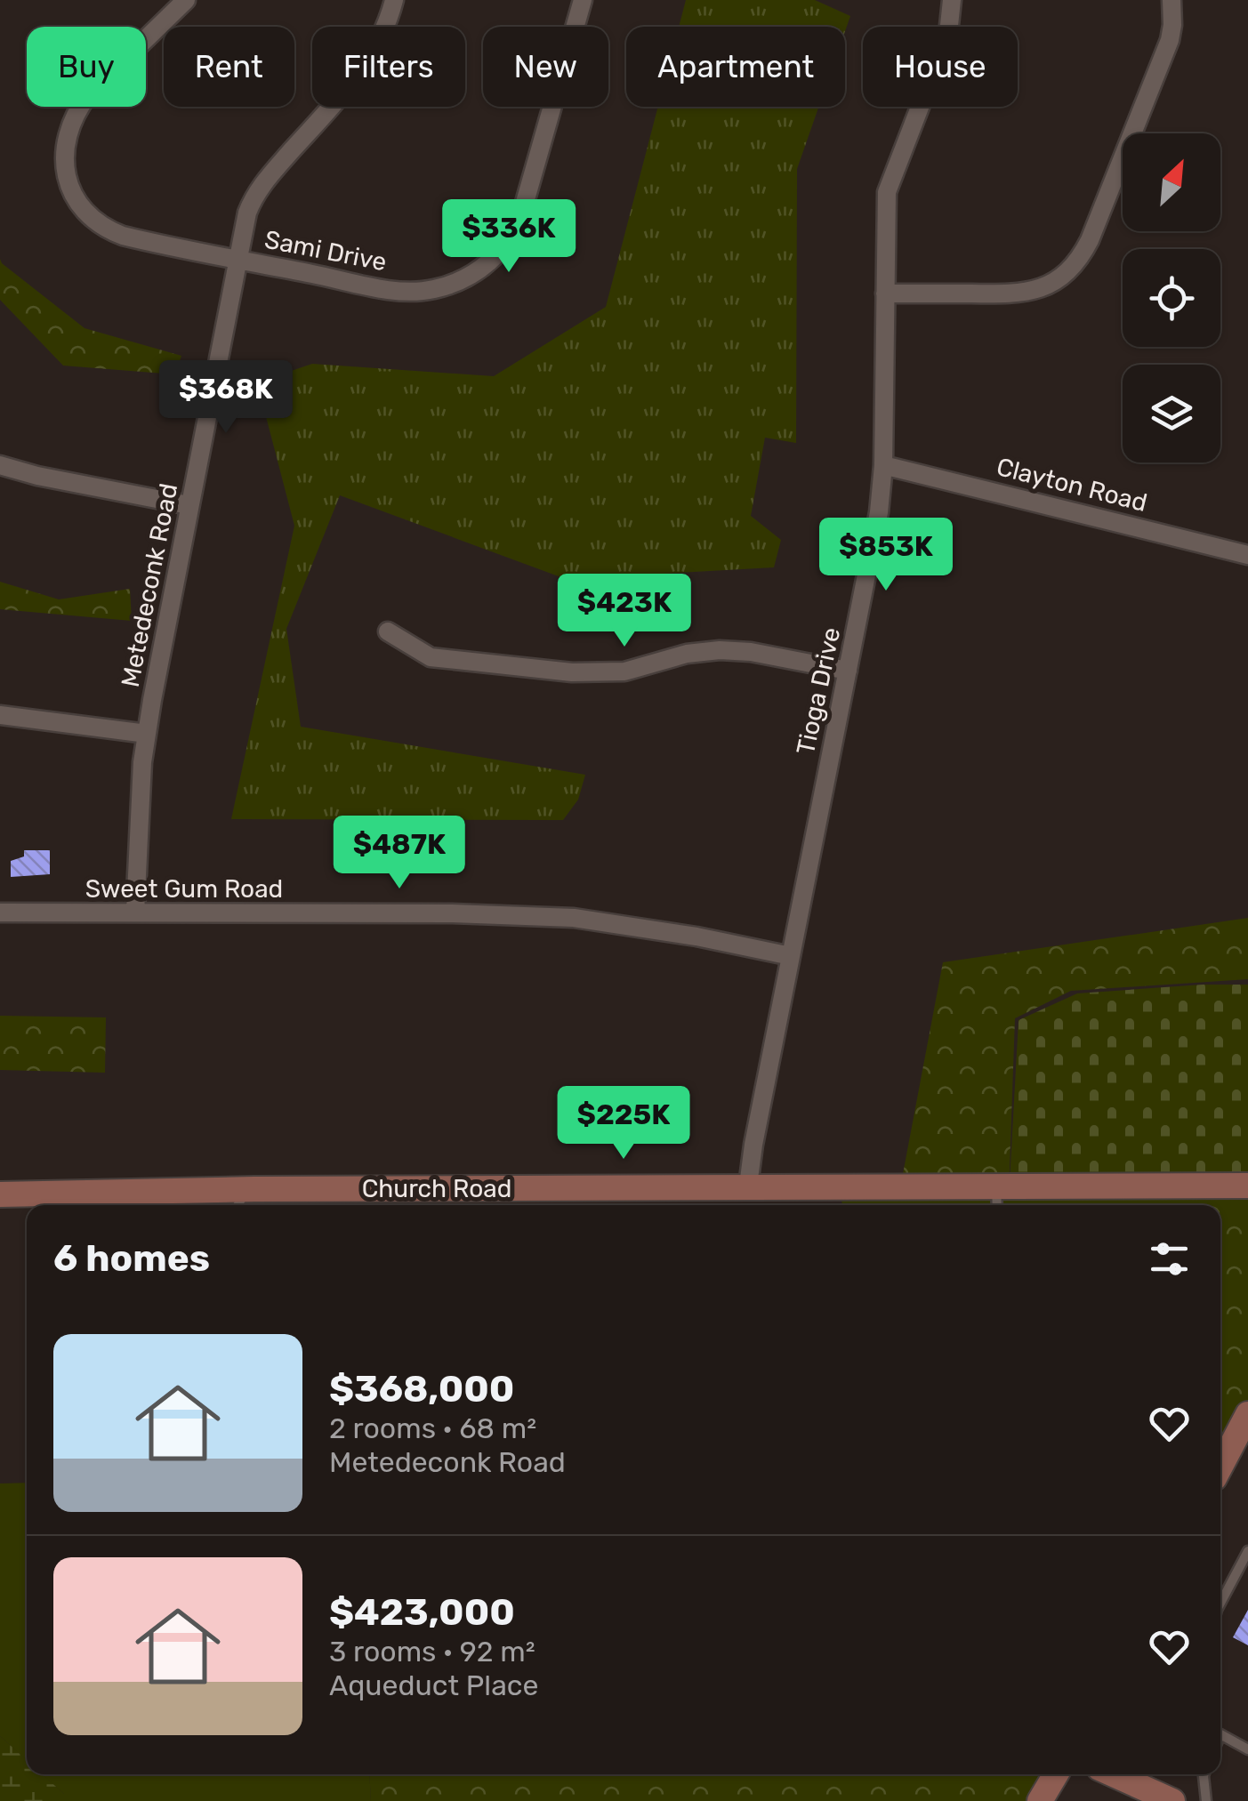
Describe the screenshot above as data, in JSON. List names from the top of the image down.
{
  "streets": {
    "street": [
      "Sami Drive",
      "Clayton Road",
      "Metedeconk Road",
      "Tioga Drive",
      "Sweet Gum Road",
      "Church Road"
    ]
  },
  "crossings": [
    ["Sami Drive", "Metedeconk Road"],
    ["Clayton Road", "Tioga Drive"],
    ["Metedeconk Road", "Sweet Gum Road"],
    ["Tioga Drive", "Sweet Gum Road"],
    ["Tioga Drive", "Church Road"]
  ],
  "north": "top right",
  "page": {
    "chip": [
      "Buy",
      "Rent",
      "Filters",
      "New",
      "Apartment",
      "House"
    ],
    "price": [
      "$336K",
      "$368K",
      "$853K",
      "$423K",
      "$487K",
      "$225K"
    ],
    "heading": "6 homes",
    "list": [
      {
        "name": "$368,000",
        "note": "2 rooms · 68 m² · Metedeconk Road"
      },
      {
        "name": "$423,000",
        "note": "3 rooms · 92 m² · Aqueduct Place"
      }
    ]
  }
}
